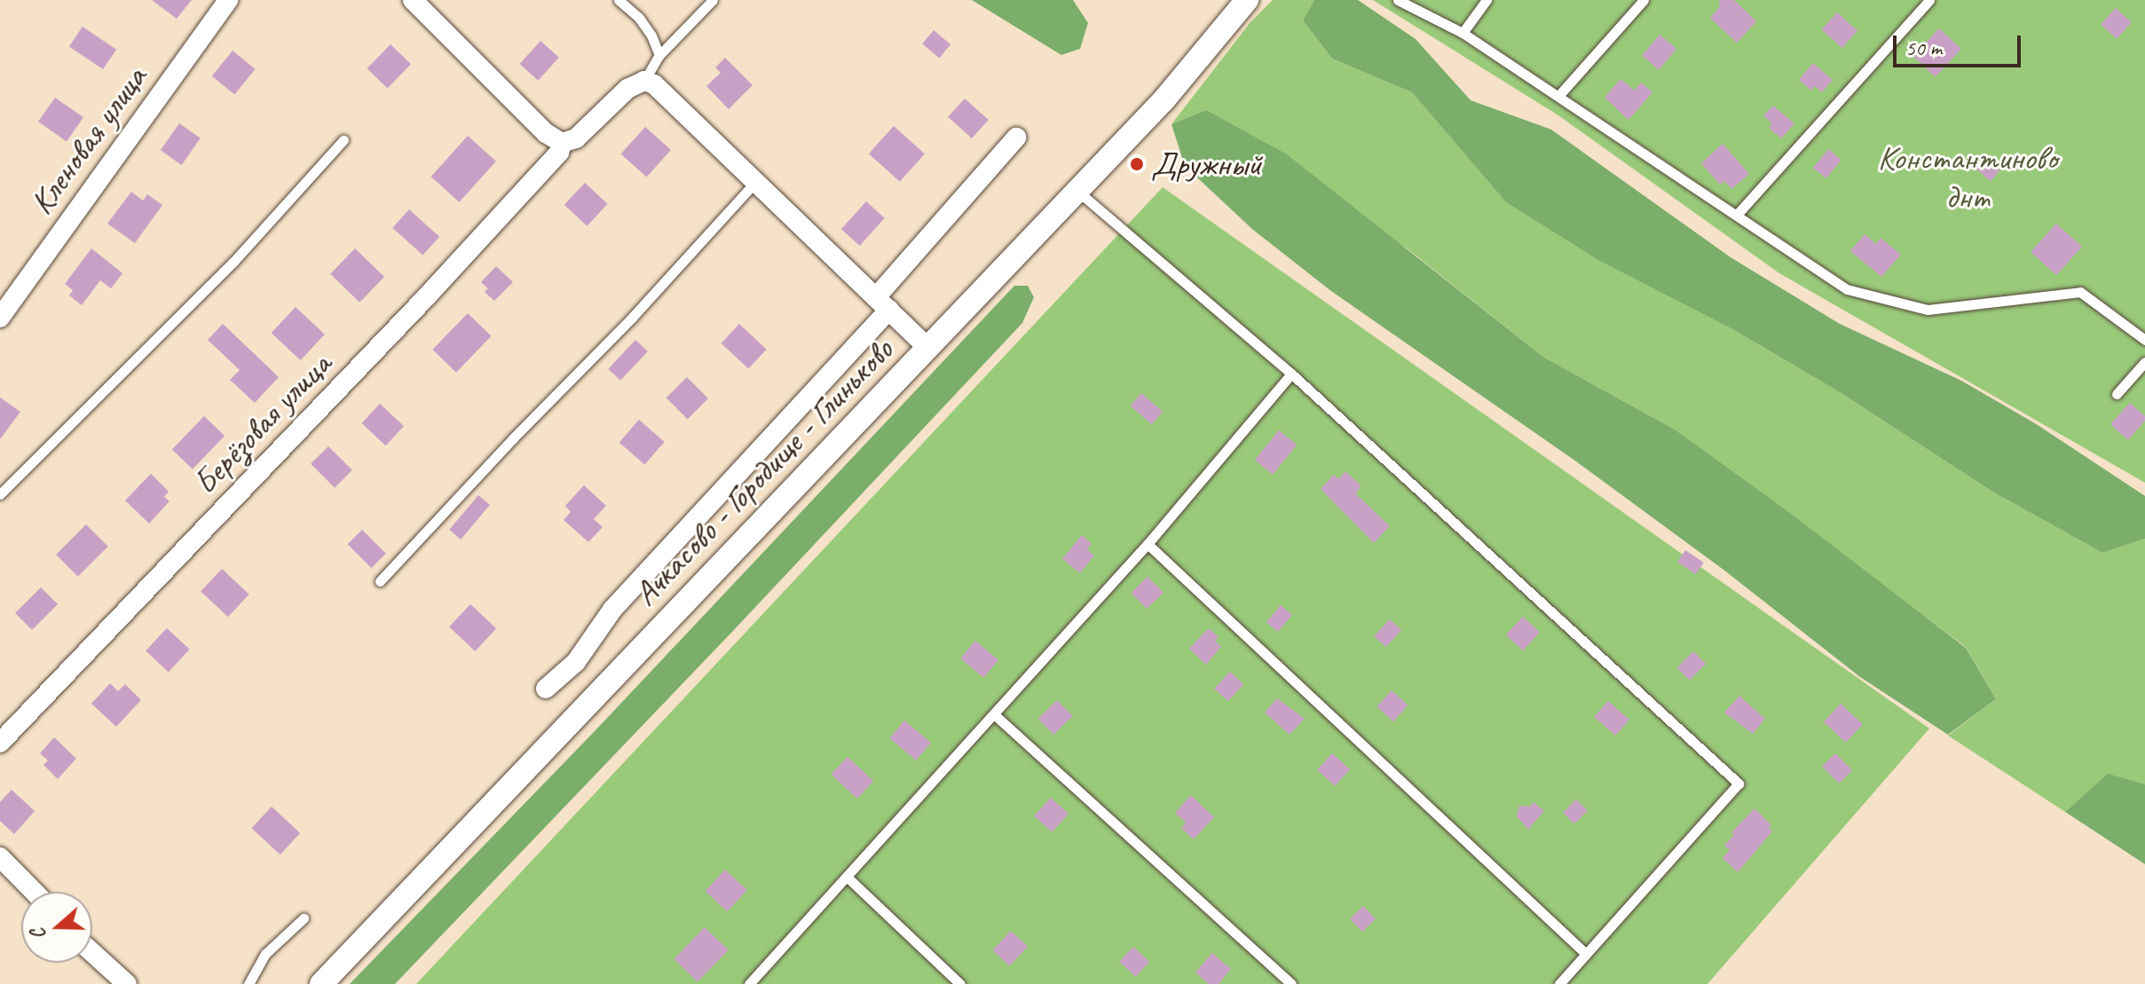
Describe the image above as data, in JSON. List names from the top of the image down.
{
  "streets": {
    "street": ["Кленовая улица", "Берёзовая улица", "Ачкасово - Городище - Глиньково"]
  },
  "parks": ["Константиново днт"],
  "places": ["Дружный"],
  "scale_bar": "50 m",
  "north": "left"
}
